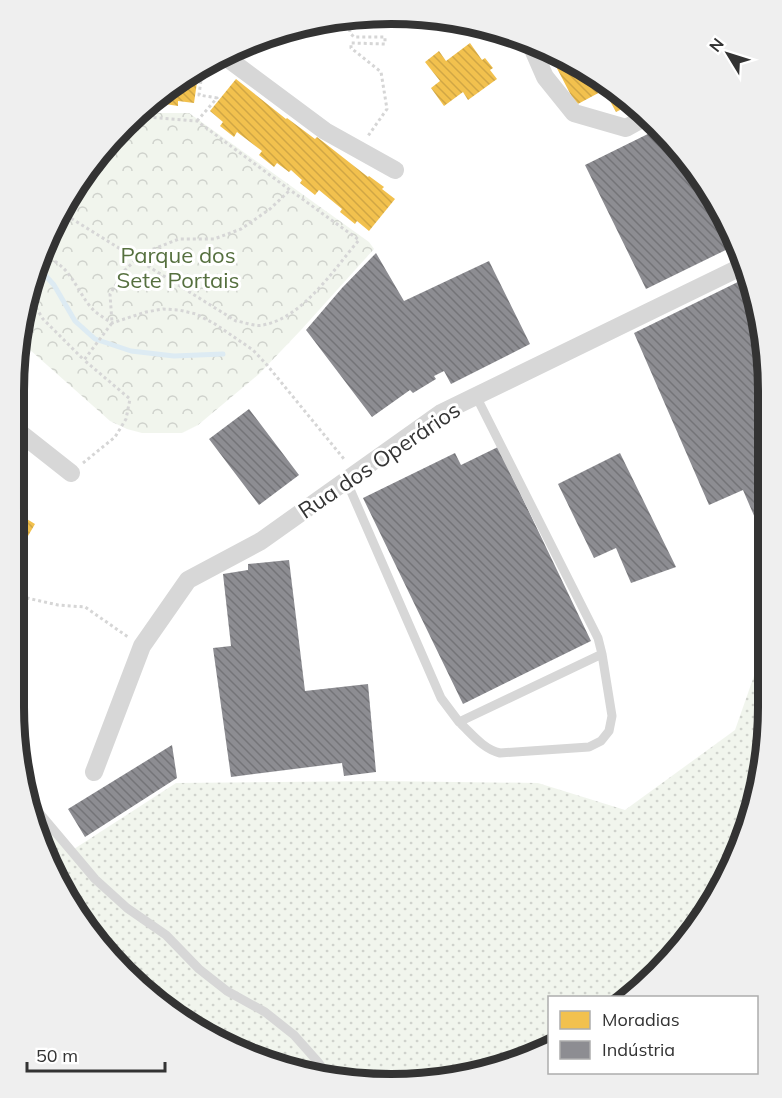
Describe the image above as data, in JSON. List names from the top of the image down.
{
  "streets": {
    "street": ["Rua dos Operários"]
  },
  "parks": ["Parque dos Sete Portais"],
  "legend": ["Moradias", "Indústria"],
  "scale_bar": "50 m",
  "north": "top left"
}
